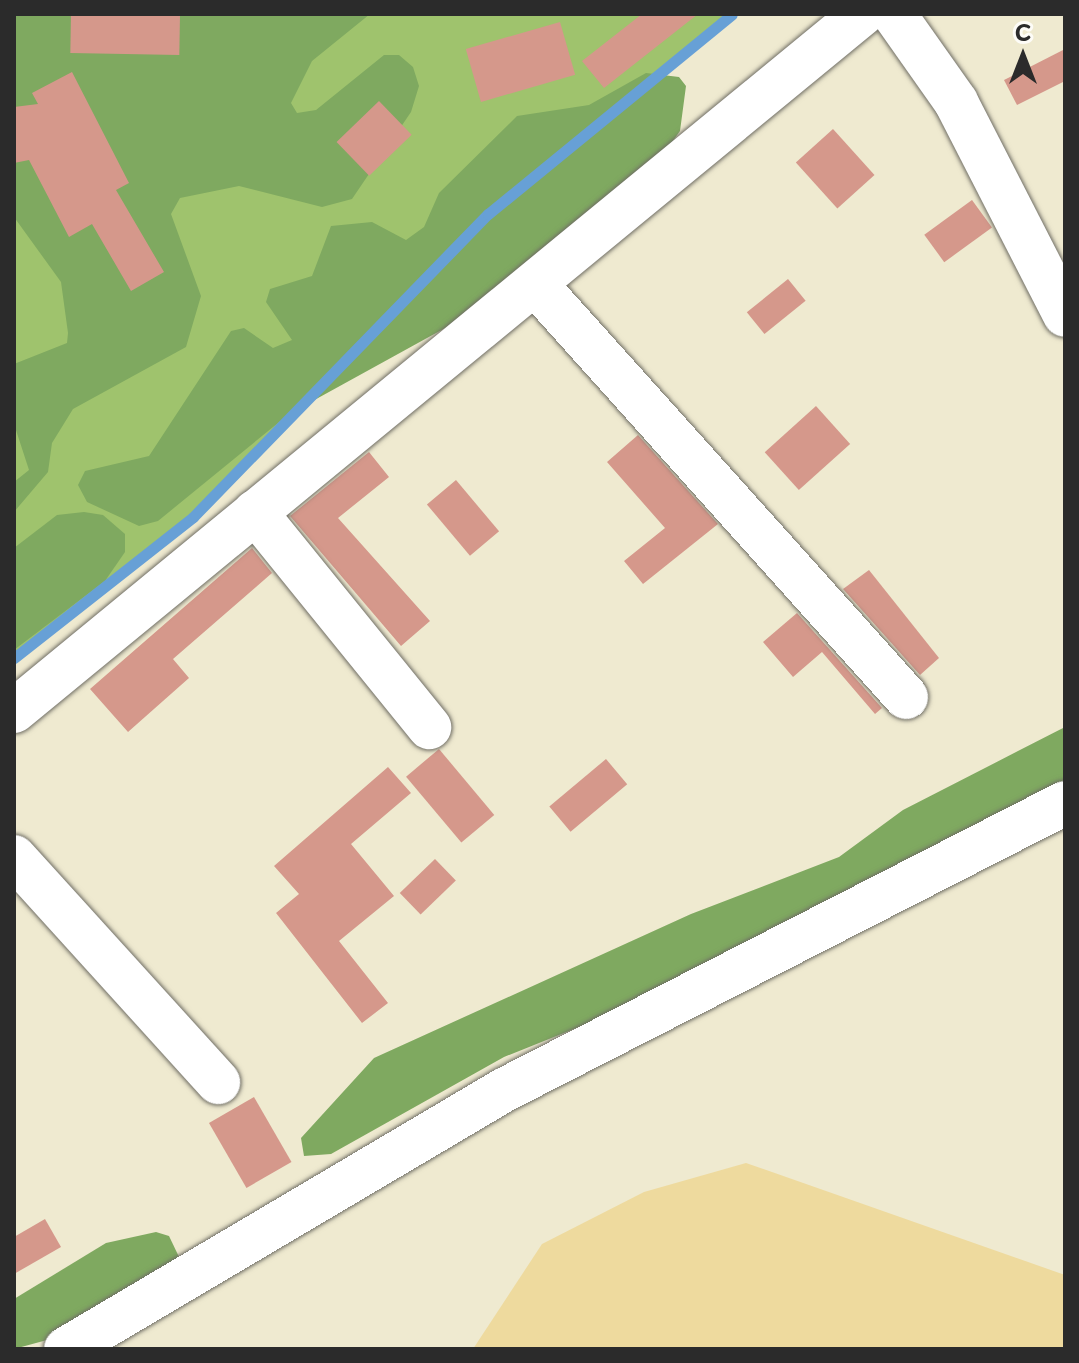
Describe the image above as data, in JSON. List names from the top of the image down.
{
  "north": "top"
}
